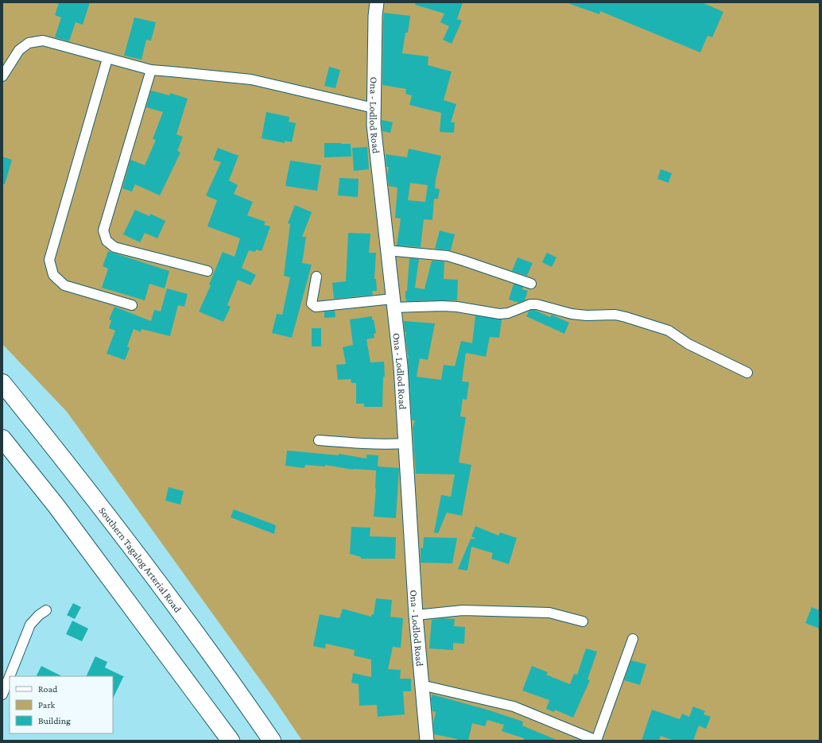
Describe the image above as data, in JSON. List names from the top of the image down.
{
  "streets": {
    "highway": ["Southern Tagalog Arterial Road"],
    "main road": ["Ona - Lodlod Road"]
  },
  "legend": ["Road", "Park", "Building"]
}
